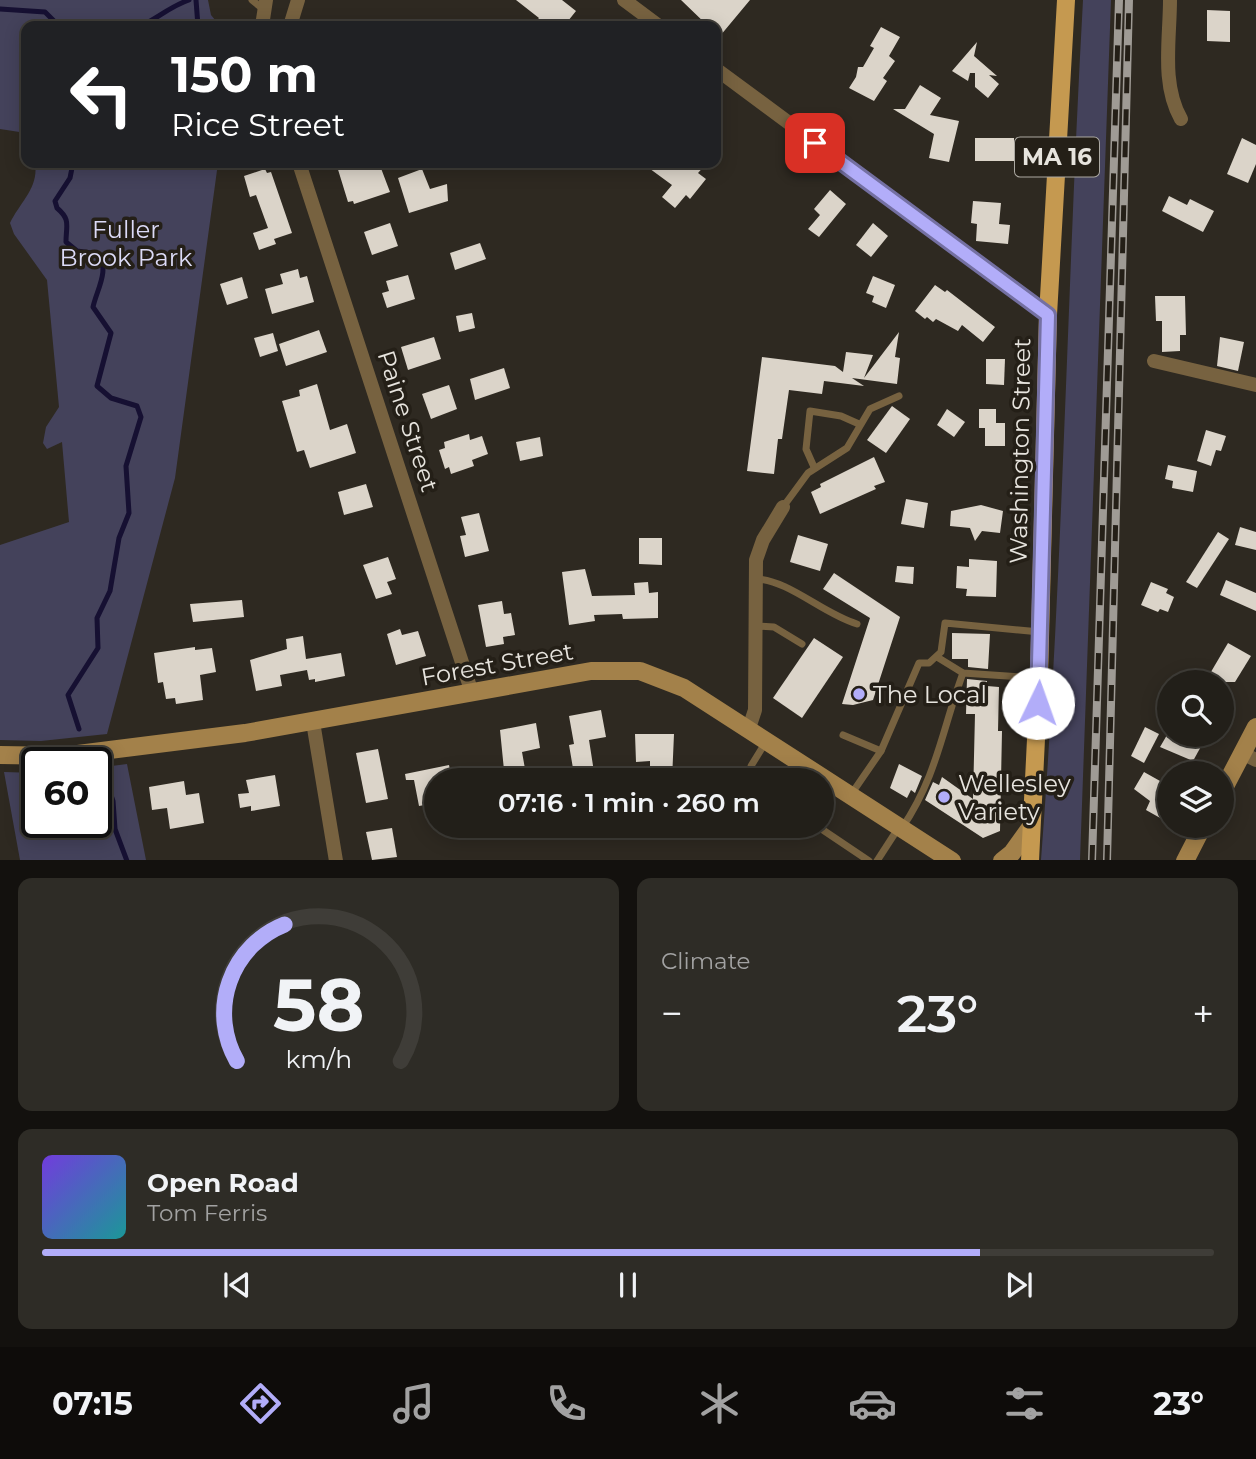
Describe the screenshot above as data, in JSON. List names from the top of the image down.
{
  "streets": {
    "main road": ["MA 16", "Washington Street"],
    "street": ["Paine Street", "Forest Street"]
  },
  "crossings": [
    ["Paine Street", "Forest Street"]
  ],
  "parks": ["Fuller Brook Park"],
  "places": ["The Local", "Wellesley Variety"],
  "page": {
    "turn": ["150 m", "Rice Street"],
    "limit": "60",
    "trip": "07:16 · 1 min · 260 m",
    "tile": "Climate",
    "heat": ["−", "23°", "+"],
    "song": ["Open Road", "Tom Ferris"],
    "tabs": ["07:15", "23°"],
    "gauge": ["58", "km/h"]
  }
}
